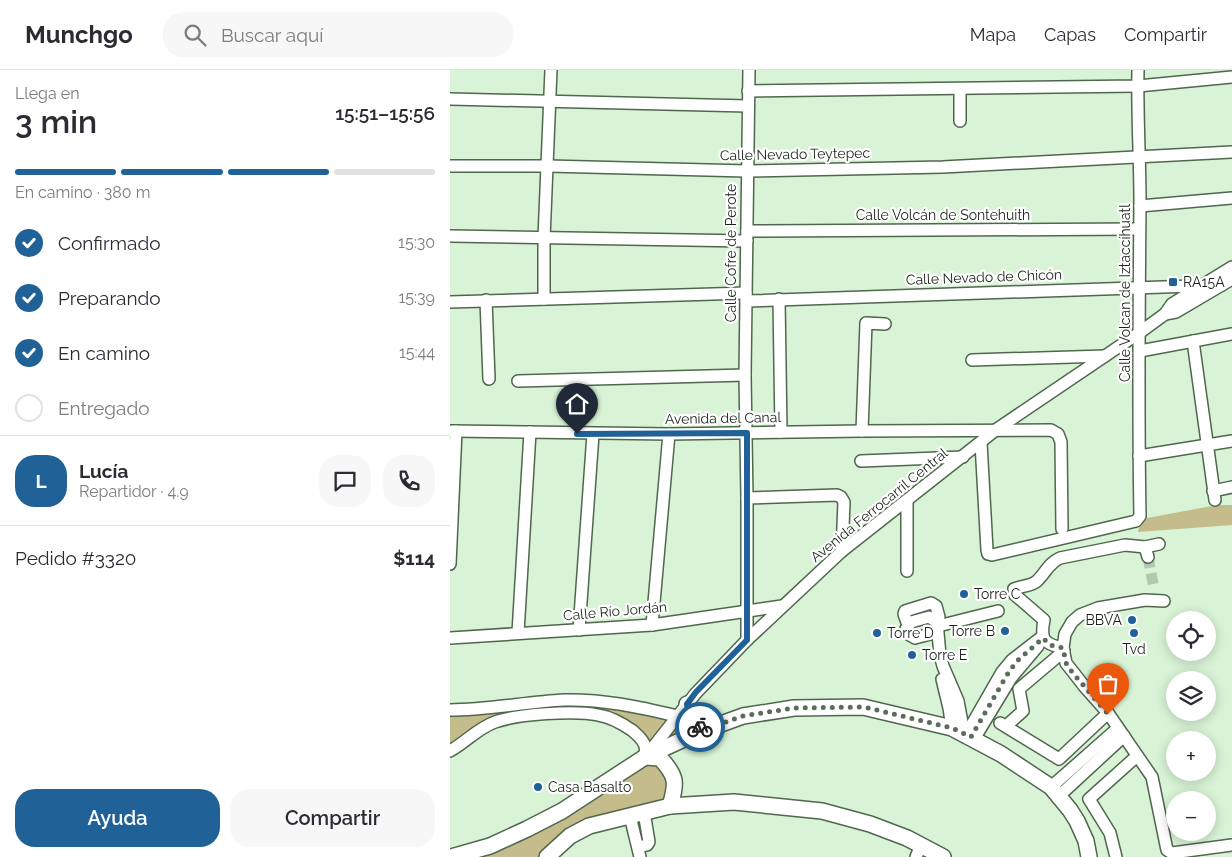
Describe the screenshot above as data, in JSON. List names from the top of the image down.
{
  "streets": {
    "street": [
      "Calle Nevado Teytepec",
      "Calle Volcán de Sontehuith",
      "Calle Cofre de Perote",
      "Calle Nevado de Chicón",
      "Calle Volcan de Iztaccíhuatl",
      "Avenida del Canal",
      "Avenida Ferrocarril Central",
      "Calle Río Jordán"
    ]
  },
  "crossings": [
    ["Calle Nevado Teytepec", "Calle Cofre de Perote"],
    ["Calle Nevado Teytepec", "Calle Volcan de Iztaccíhuatl"],
    ["Calle Volcán de Sontehuith", "Calle Cofre de Perote"],
    ["Calle Volcán de Sontehuith", "Calle Volcan de Iztaccíhuatl"],
    ["Calle Cofre de Perote", "Calle Nevado de Chicón"],
    ["Calle Cofre de Perote", "Avenida del Canal"],
    ["Calle Cofre de Perote", "Avenida Ferrocarril Central"],
    ["Calle Cofre de Perote", "Calle Río Jordán"],
    ["Calle Nevado de Chicón", "Calle Volcan de Iztaccíhuatl"],
    ["Calle Nevado de Chicón", "Avenida Ferrocarril Central"],
    ["Calle Volcan de Iztaccíhuatl", "Avenida Ferrocarril Central"],
    ["Avenida del Canal", "Avenida Ferrocarril Central"],
    ["Avenida Ferrocarril Central", "Calle Río Jordán"]
  ],
  "places": {
    "transit": ["RA15A"],
    "other": [
      "Torre C",
      "BBVA",
      "Torre B",
      "Torre D",
      "Tvd",
      "Torre E",
      "Casa Basalto"
    ]
  },
  "page": {
    "header": "Munchgo",
    "search": "Buscar aquí",
    "nav": ["Mapa", "Capas", "Compartir"],
    "heading": ["3 min", "Llega en", "15:51–15:56"],
    "panel": [
      "Lucía",
      "Repartidor · 4.9",
      "Pedido #3320",
      "$114"
    ],
    "bar": "En camino · 380 m",
    "list": [
      ["Confirmado", "15:30"],
      ["Preparando", "15:39"],
      ["En camino", "15:44"],
      "Entregado"
    ],
    "round": "L",
    "map_buttons": ["+", "−"],
    "buttons": ["Ayuda", "Compartir"]
  }
}
